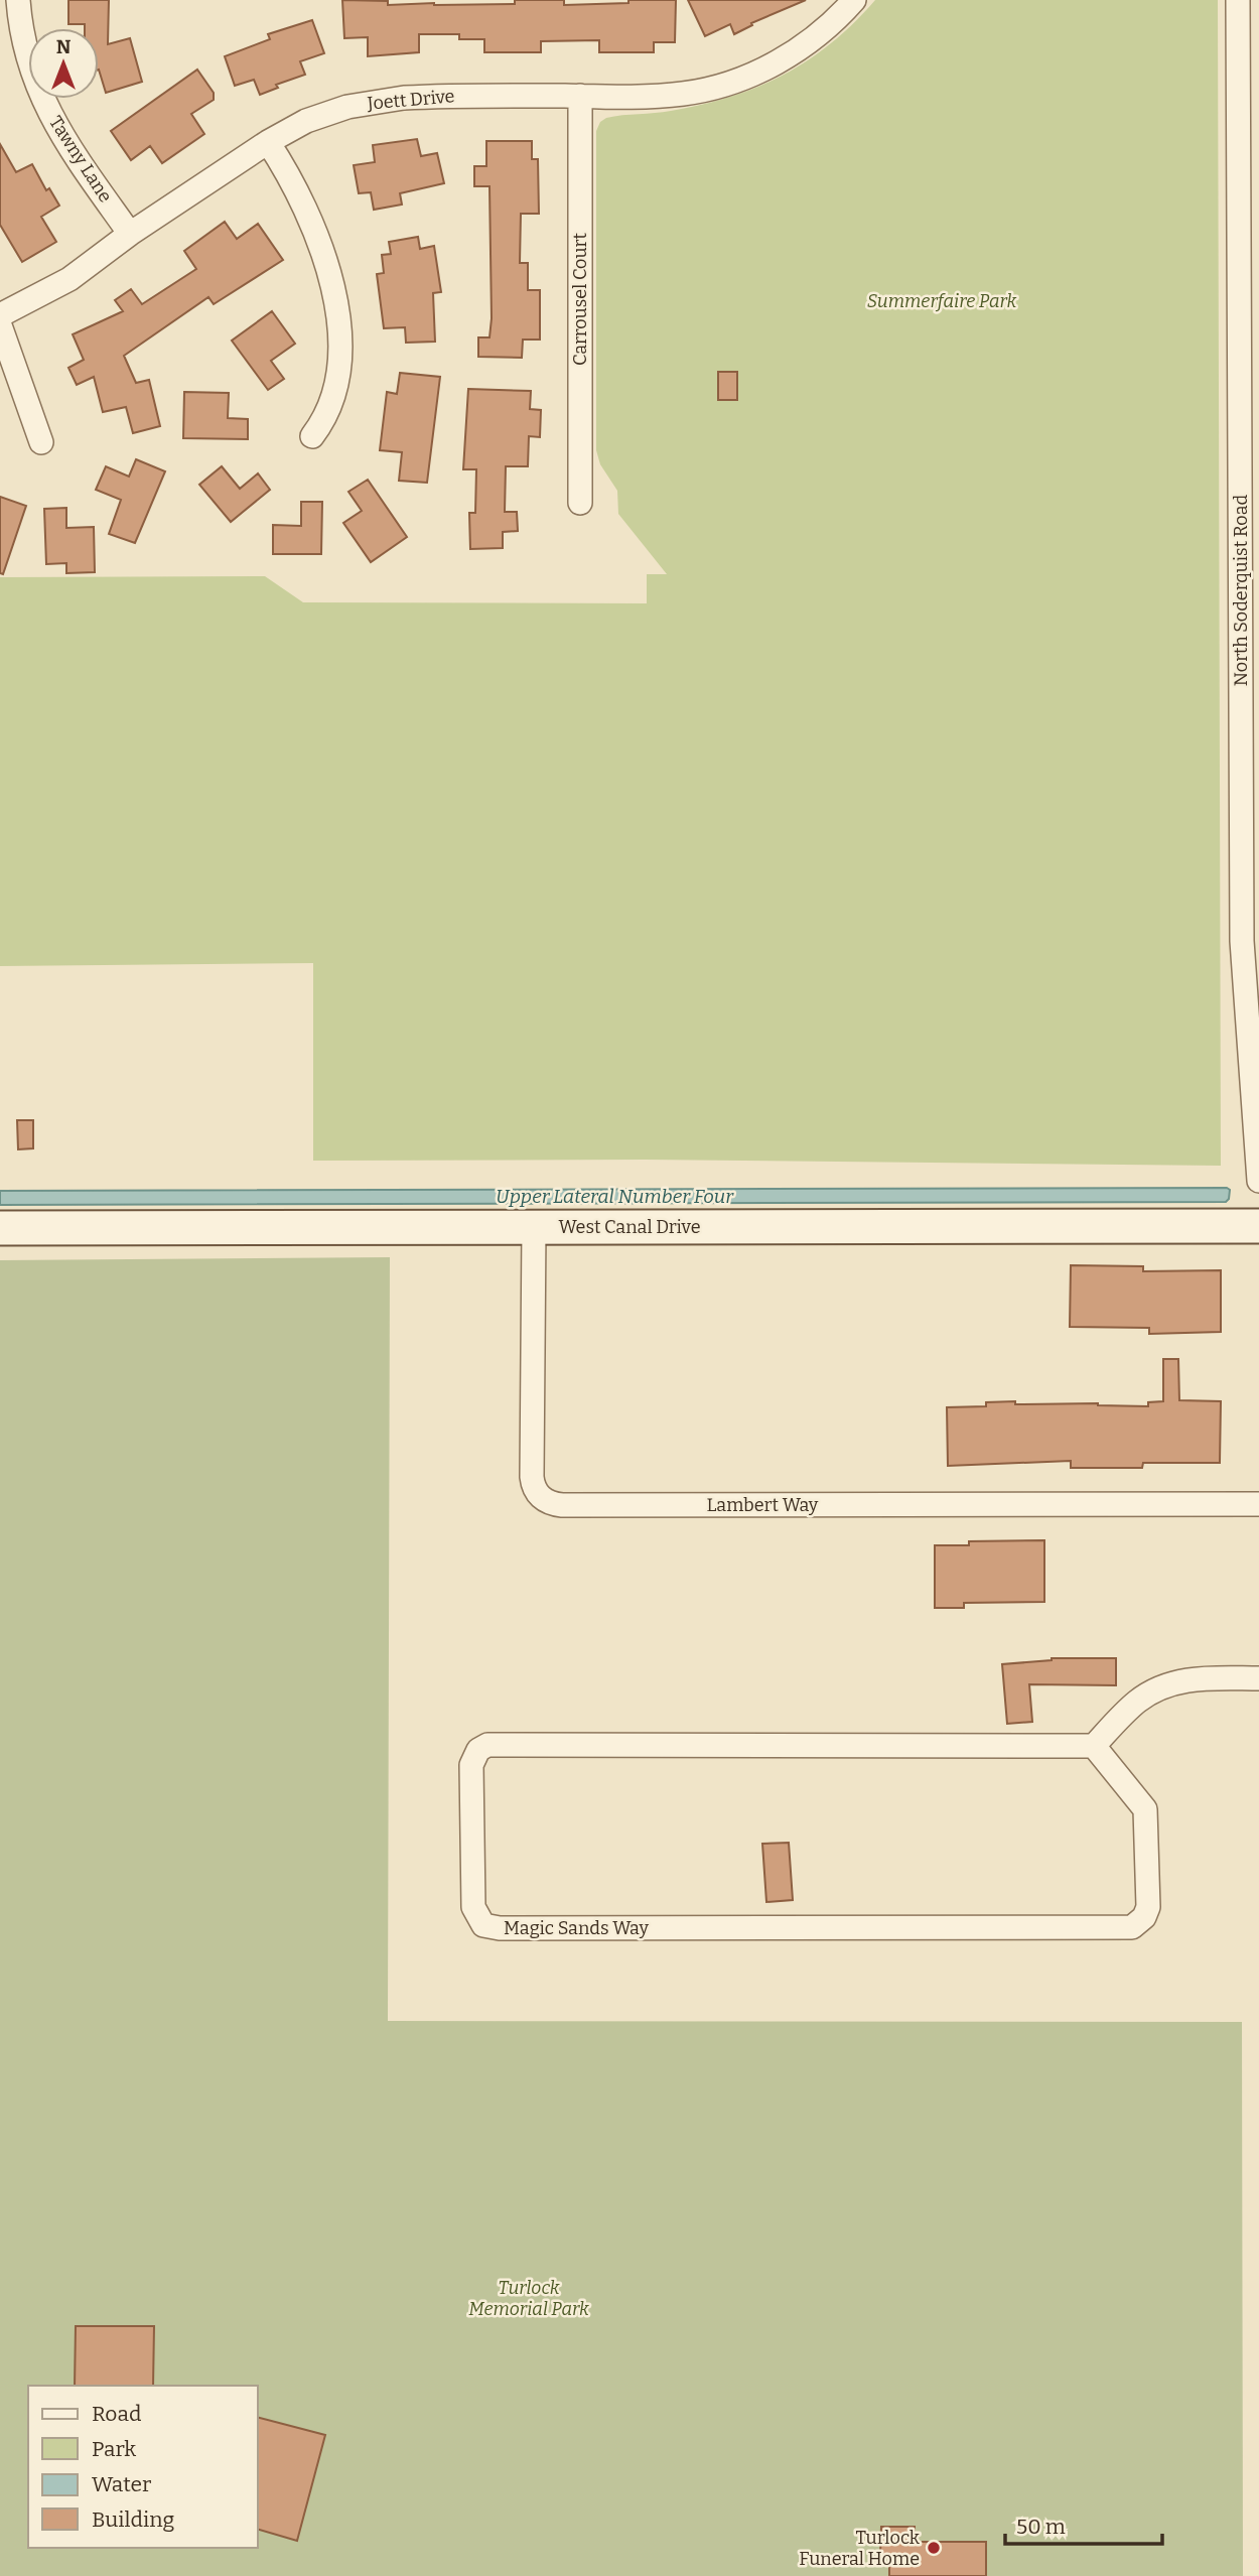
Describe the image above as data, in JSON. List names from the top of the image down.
{
  "streets": {
    "street": [
      "Joett Drive",
      "Tawny Lane",
      "Carrousel Court",
      "North Soderquist Road",
      "West Canal Drive",
      "Lambert Way",
      "Magic Sands Way"
    ]
  },
  "crossings": [
    ["Joett Drive", "Tawny Lane"],
    ["Joett Drive", "Carrousel Court"],
    ["West Canal Drive", "Lambert Way"]
  ],
  "water": ["Upper Lateral Number Four"],
  "parks": ["Summerfaire Park", "Turlock Memorial Park"],
  "places": ["Turlock Funeral Home"],
  "legend": [
    "Road",
    "Park",
    "Water",
    "Building"
  ],
  "scale_bar": "50 m",
  "north": "top"
}
